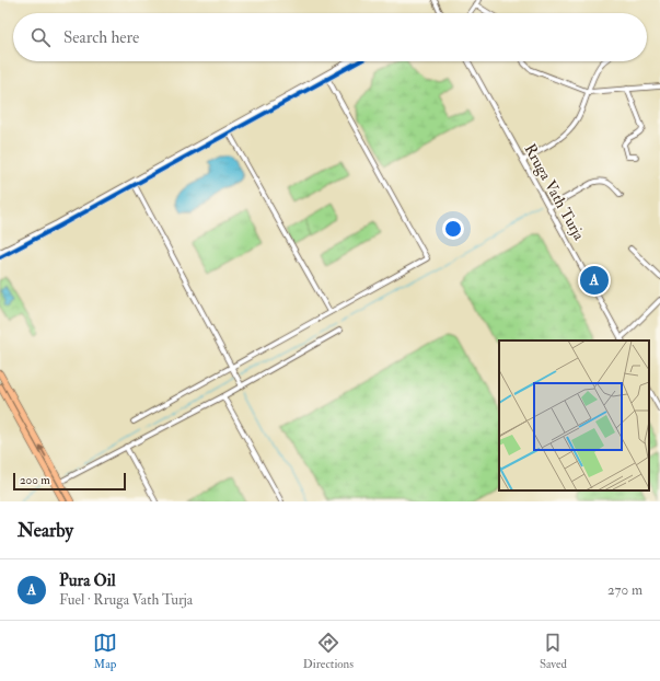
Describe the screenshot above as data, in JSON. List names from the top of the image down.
{
  "streets": {
    "street": ["Rruga Vath Turja"]
  },
  "scale_bar": "200 m",
  "page": {
    "search": "Search here",
    "pins": "A",
    "scale": "200 m",
    "heading": "Nearby",
    "list": [
      {
        "mark": "A",
        "name": "Pura Oil",
        "note": "Fuel · Rruga Vath Turja",
        "value": "270 m"
      }
    ],
    "nav": ["Map", "Directions", "Saved"]
  }
}
